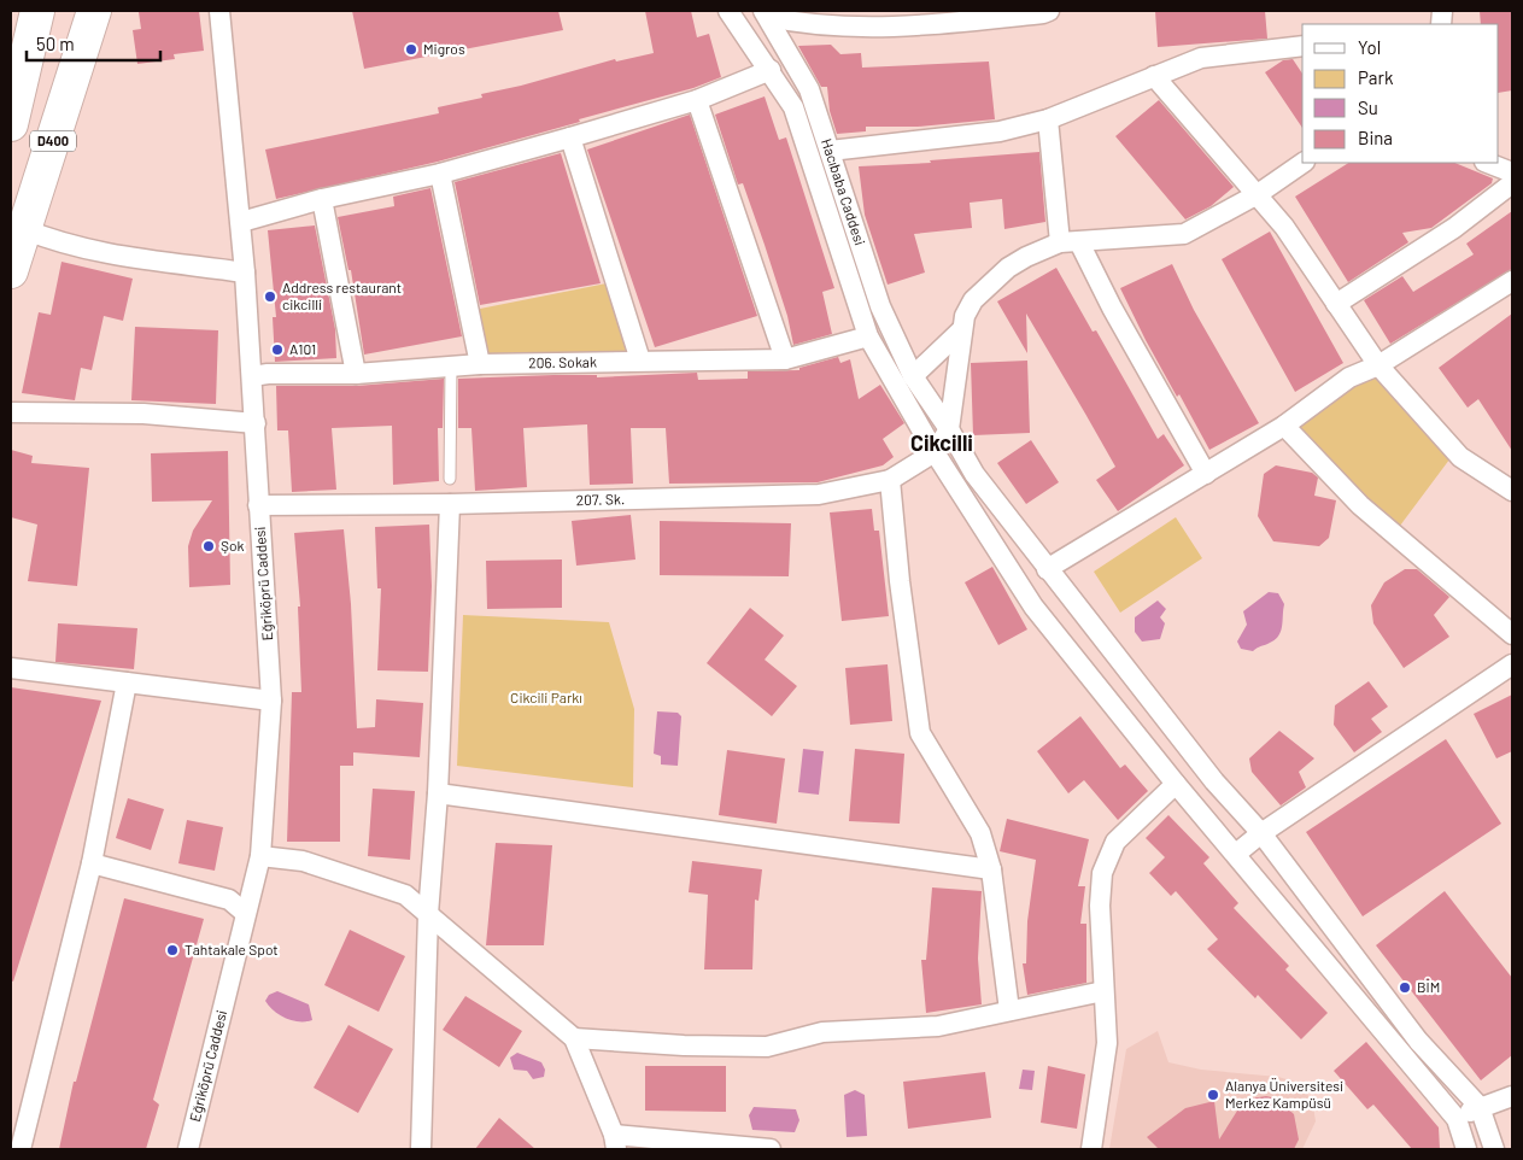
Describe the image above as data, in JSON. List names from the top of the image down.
{
  "streets": {
    "highway": ["D400"],
    "street": [
      "Hacıbaba Caddesi",
      "206. Sokak",
      "207. Sk.",
      "Eğriköprü Caddesi"
    ]
  },
  "crossings": [
    ["206. Sokak", "Eğriköprü Caddesi"],
    ["207. Sk.", "Eğriköprü Caddesi"]
  ],
  "districts": ["Cikcilli"],
  "parks": ["Cikcili Parkı"],
  "places": [
    "Migros",
    "Address restaurant cikcilli",
    "A101",
    "Şok",
    "Tahtakale Spot",
    "BİM",
    "Alanya Üniversitesi Merkez Kampüsü"
  ],
  "legend": [
    "Yol",
    "Park",
    "Su",
    "Bina"
  ],
  "scale_bar": "50 m"
}
